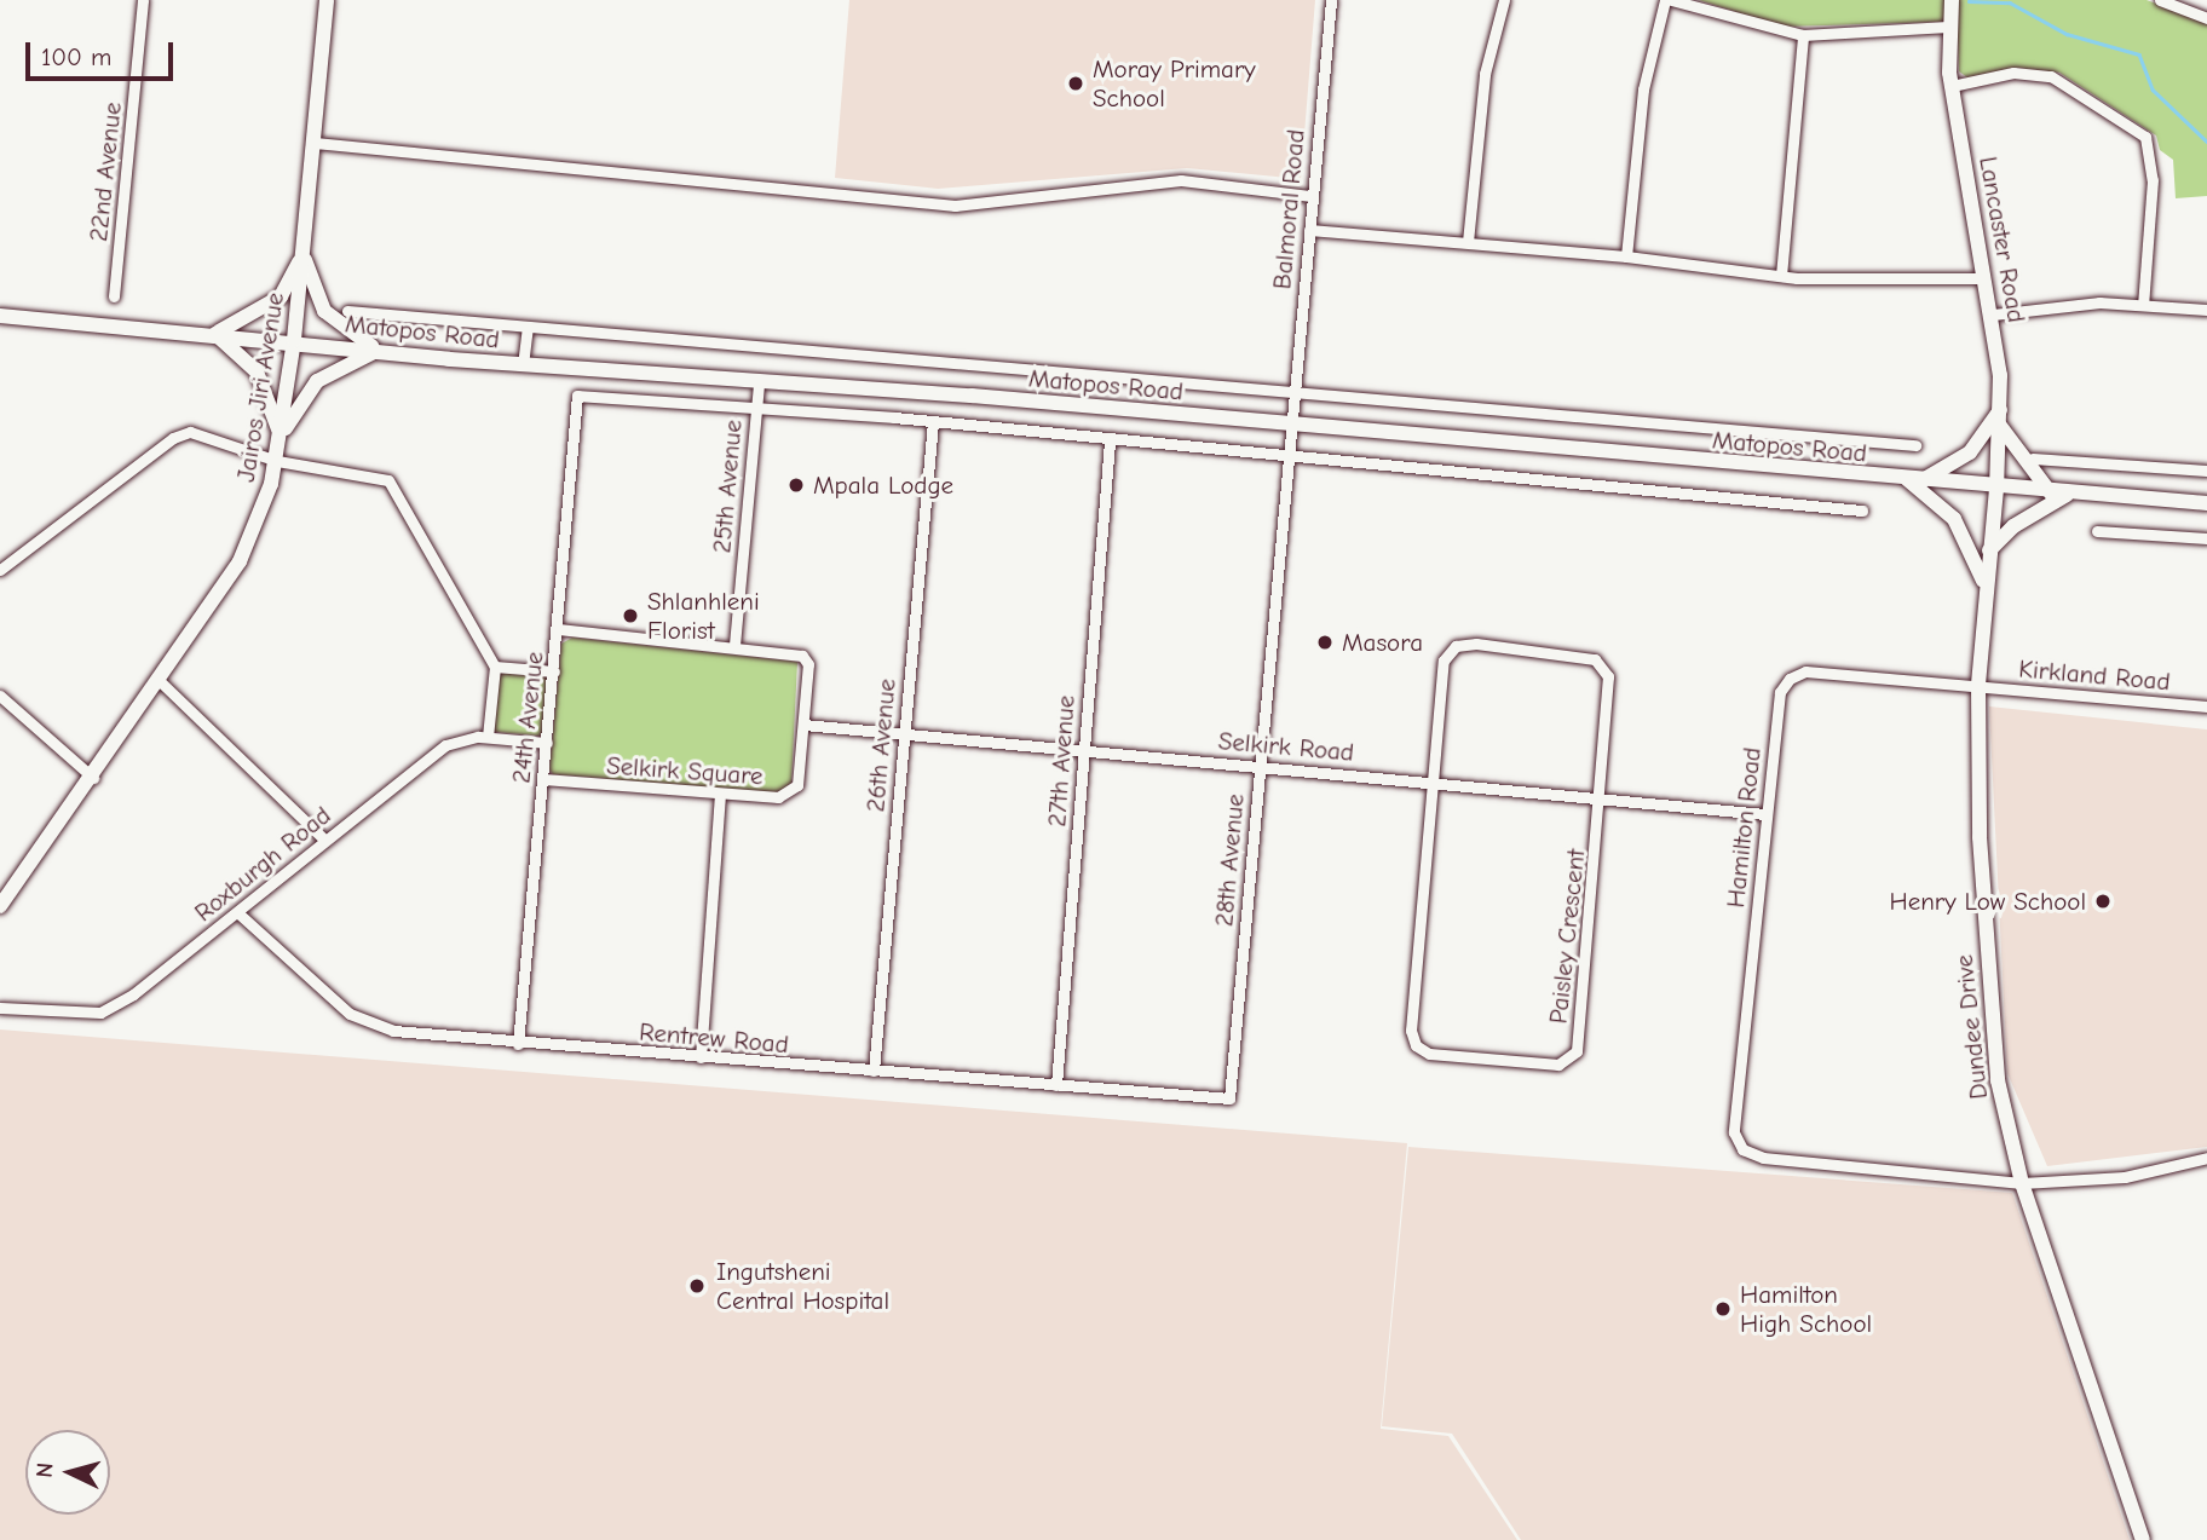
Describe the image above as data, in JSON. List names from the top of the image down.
{
  "streets": {
    "main road": [
      "Lancaster Road",
      "Matopos Road",
      "Jairos Jiri Avenue",
      "Dundee Drive"
    ],
    "street": [
      "22nd Avenue",
      "Balmoral Road",
      "25th Avenue",
      "Kirkland Road",
      "24th Avenue",
      "26th Avenue",
      "Selkirk Road",
      "27th Avenue",
      "Selkirk Square",
      "Hamilton Road",
      "28th Avenue",
      "Roxburgh Road",
      "Paisley Crescent",
      "Rentrew Road"
    ]
  },
  "crossings": [
    ["Balmoral Road", "Matopos Road"],
    ["Balmoral Road", "28th Avenue"],
    ["Lancaster Road", "Matopos Road"],
    ["Lancaster Road", "Dundee Drive"],
    ["Matopos Road", "Jairos Jiri Avenue"],
    ["Matopos Road", "25th Avenue"],
    ["Matopos Road", "28th Avenue"],
    ["Matopos Road", "Dundee Drive"],
    ["25th Avenue", "24th Avenue"],
    ["25th Avenue", "Selkirk Square"],
    ["Kirkland Road", "Hamilton Road"],
    ["Kirkland Road", "Dundee Drive"],
    ["24th Avenue", "Selkirk Square"],
    ["24th Avenue", "Roxburgh Road"],
    ["24th Avenue", "Rentrew Road"],
    ["26th Avenue", "Selkirk Road"],
    ["26th Avenue", "Rentrew Road"],
    ["Selkirk Road", "27th Avenue"],
    ["Selkirk Road", "Selkirk Square"],
    ["Selkirk Road", "Hamilton Road"],
    ["Selkirk Road", "28th Avenue"],
    ["Selkirk Road", "Paisley Crescent"],
    ["27th Avenue", "Rentrew Road"],
    ["Hamilton Road", "Dundee Drive"],
    ["28th Avenue", "Rentrew Road"],
    ["Roxburgh Road", "Rentrew Road"]
  ],
  "places": [
    "Moray Primary School",
    "Mpala Lodge",
    "Shlanhleni Florist",
    "Masora",
    "Henry Low School",
    "Ingutsheni Central Hospital",
    "Hamilton High School"
  ],
  "scale_bar": "100 m",
  "north": "left"
}
